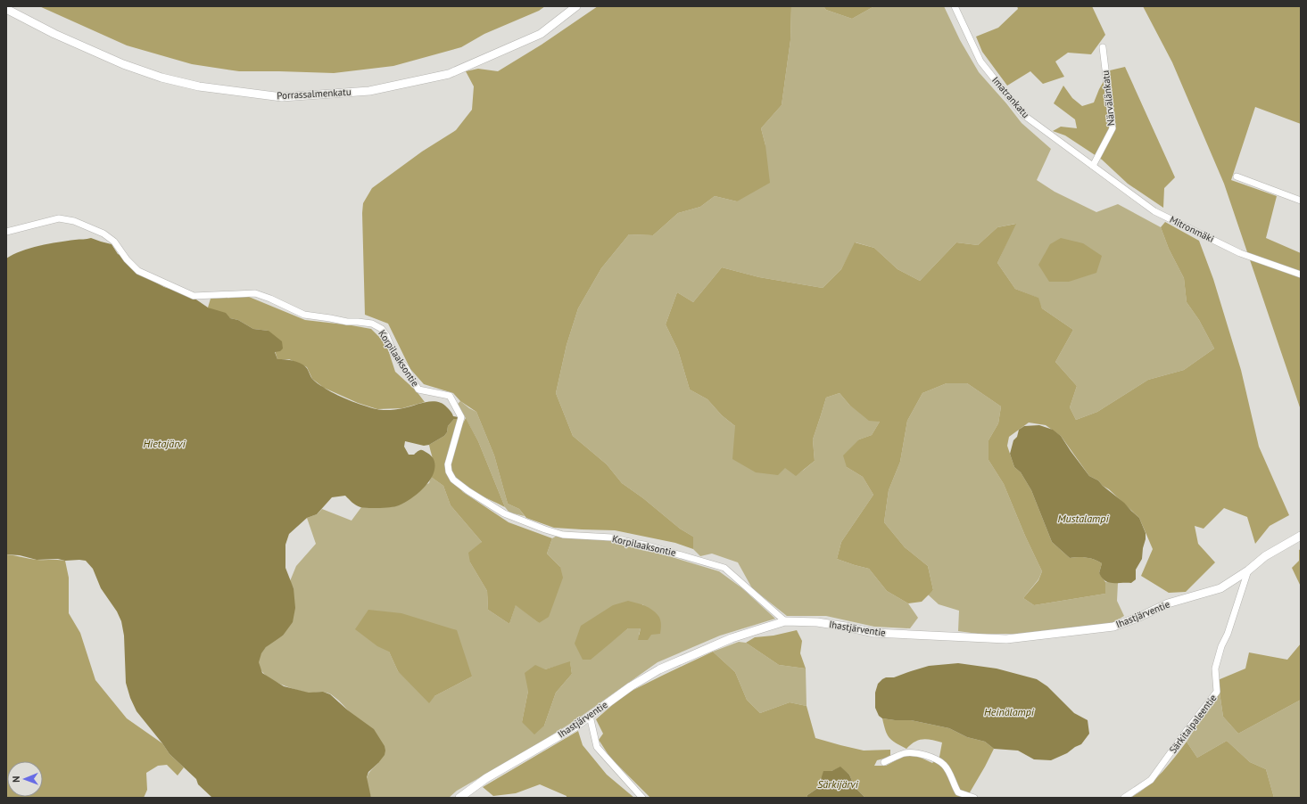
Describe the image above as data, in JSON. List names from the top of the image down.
{
  "streets": {
    "street": [
      "Porrassalmenkatu",
      "Imatrankatu",
      "Närvälänkatu",
      "Mitronmäki",
      "Korpilaaksontie",
      "Ihastjärventie",
      "Särkitaipaleentie"
    ]
  },
  "crossings": [
    ["Imatrankatu", "Närvälänkatu"],
    ["Imatrankatu", "Mitronmäki"],
    ["Närvälänkatu", "Mitronmäki"],
    ["Korpilaaksontie", "Ihastjärventie"],
    ["Ihastjärventie", "Särkitaipaleentie"]
  ],
  "water": [
    "Hietajärvi",
    "Mustalampi",
    "Heinälampi",
    "Särkijärvi"
  ],
  "north": "left"
}
